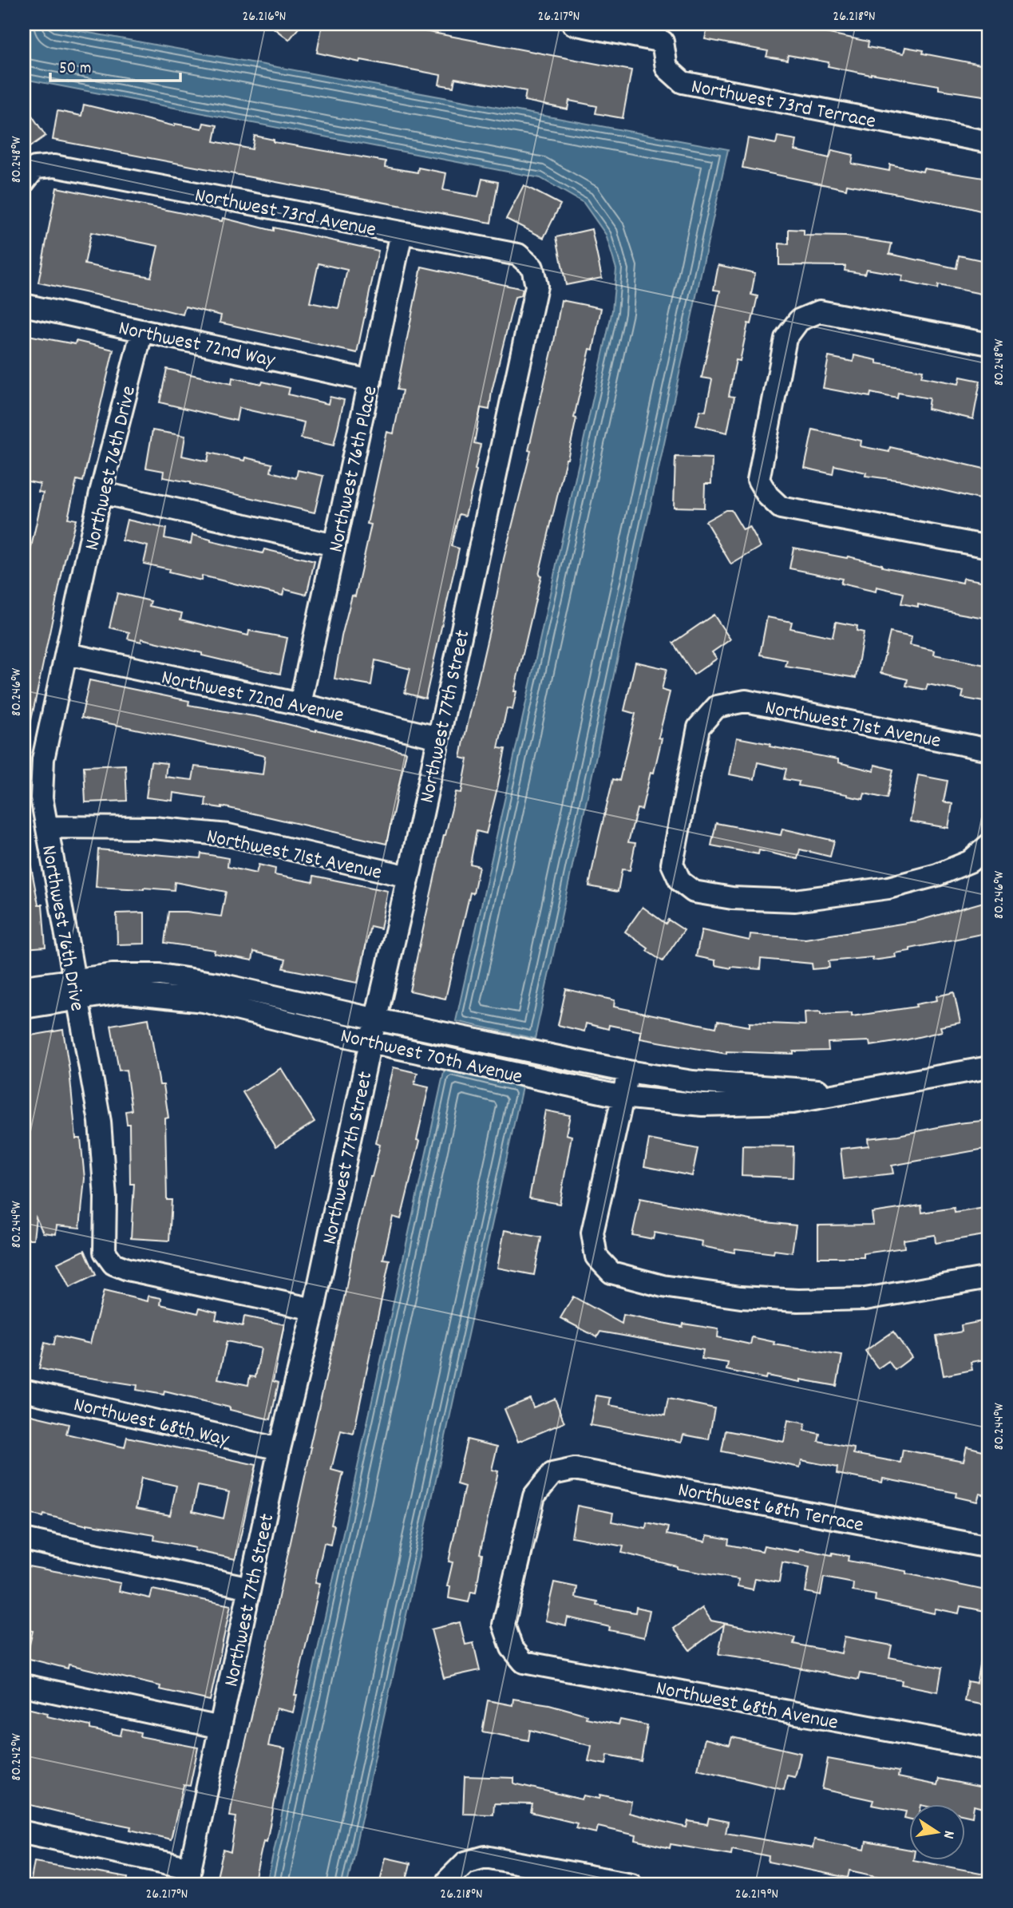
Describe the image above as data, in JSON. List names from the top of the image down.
{
  "streets": {
    "street": [
      "Northwest 73rd Terrace",
      "Northwest 73rd Avenue",
      "Northwest 72nd Way",
      "Northwest 76th Drive",
      "Northwest 76th Place",
      "Northwest 72nd Avenue",
      "Northwest 77th Street",
      "Northwest 71st Avenue",
      "Northwest 70th Avenue",
      "Northwest 68th Way",
      "Northwest 68th Terrace",
      "Northwest 68th Avenue"
    ]
  },
  "crossings": [
    ["Northwest 73rd Avenue", "Northwest 76th Place"],
    ["Northwest 73rd Avenue", "Northwest 77th Street"],
    ["Northwest 72nd Way", "Northwest 76th Drive"],
    ["Northwest 72nd Way", "Northwest 76th Place"],
    ["Northwest 76th Drive", "Northwest 72nd Avenue"],
    ["Northwest 76th Drive", "Northwest 77th Street"],
    ["Northwest 76th Drive", "Northwest 71st Avenue"],
    ["Northwest 76th Drive", "Northwest 70th Avenue"],
    ["Northwest 76th Place", "Northwest 72nd Avenue"],
    ["Northwest 72nd Avenue", "Northwest 77th Street"],
    ["Northwest 77th Street", "Northwest 71st Avenue"],
    ["Northwest 77th Street", "Northwest 70th Avenue"],
    ["Northwest 77th Street", "Northwest 68th Way"],
    ["Northwest 68th Terrace", "Northwest 68th Avenue"]
  ],
  "scale_bar": "50 m",
  "north": "right",
  "coordinates": [
    "26.216°N",
    "26.217°N",
    "26.218°N",
    "80.248°W",
    "80.246°W",
    "80.244°W",
    "80.242°W",
    "26.219°N"
  ]
}
